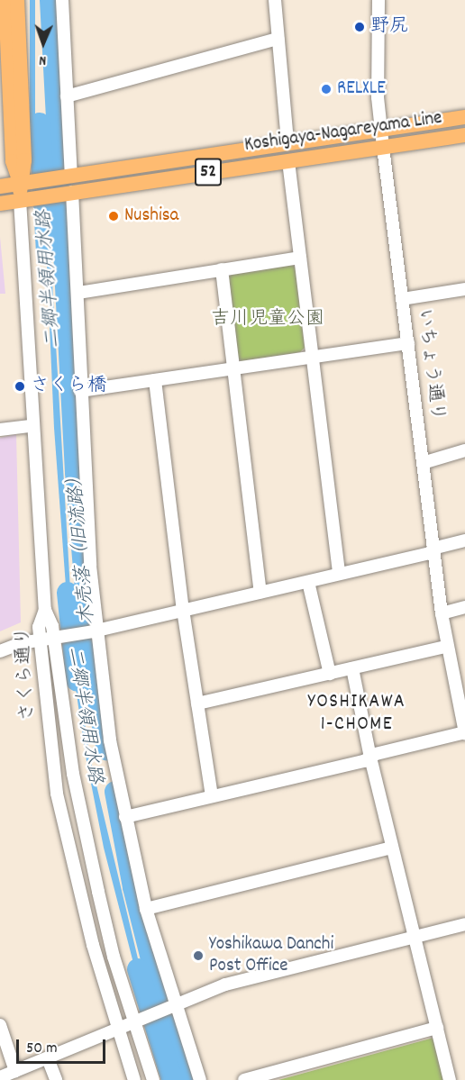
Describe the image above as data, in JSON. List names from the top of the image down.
{
  "streets": {
    "main road": ["Koshigaya-Nagareyama Line", "52"],
    "street": ["いちょう通り", "さくら通り"]
  },
  "crossings": [
    ["Koshigaya-Nagareyama Line", "いちょう通り"]
  ],
  "districts": ["YOSHIKAWA 1-CHOME"],
  "water": ["二郷半領用水路", "木売落（旧流路）"],
  "parks": ["吉川児童公園"],
  "places": [
    "野尻",
    "RELXLE",
    "Nushisa",
    "さくら橋",
    "Yoshikawa Danchi Post Office"
  ],
  "scale_bar": "50 m",
  "north": "bottom"
}
